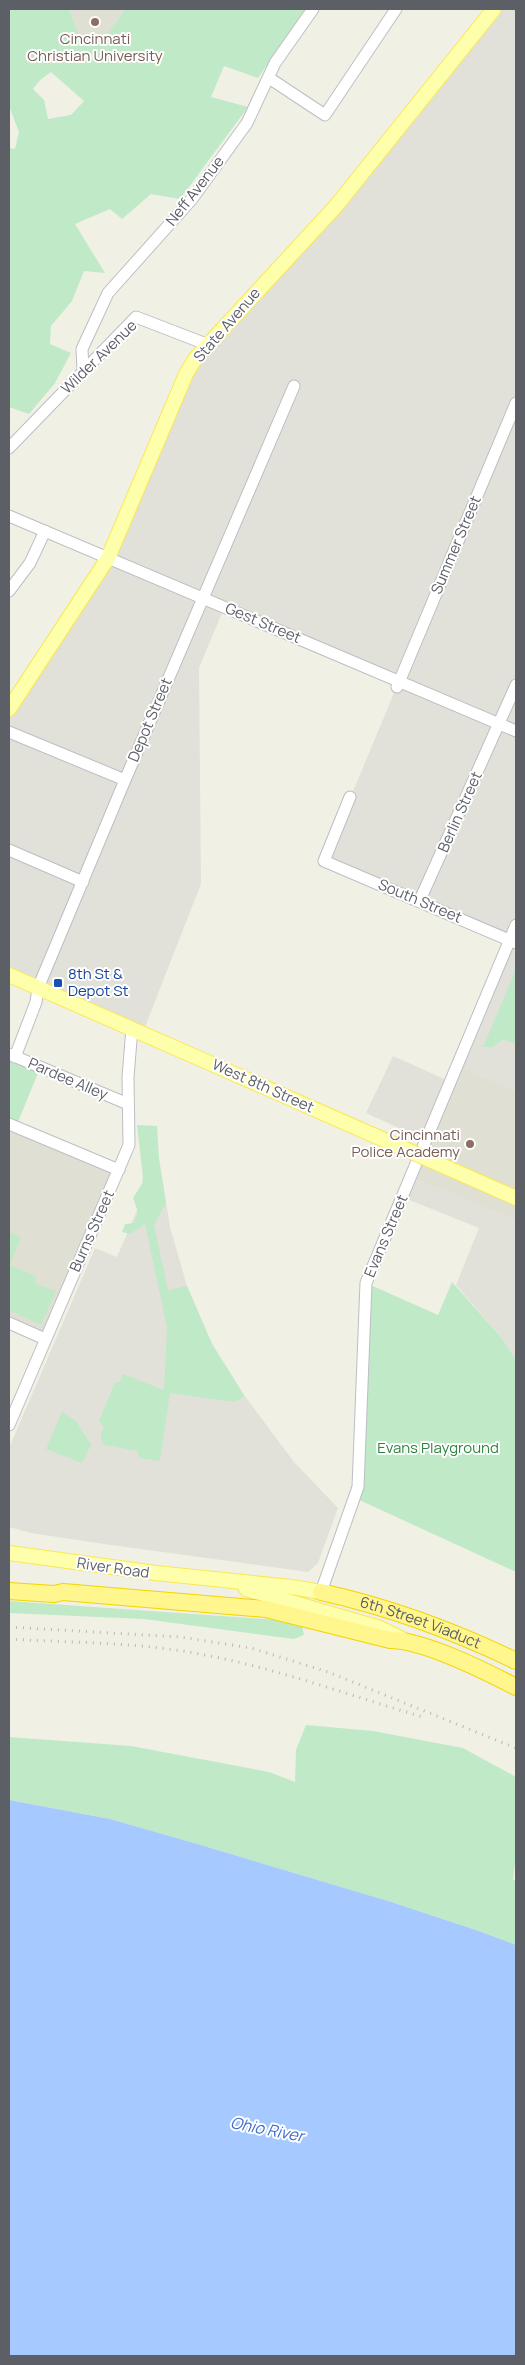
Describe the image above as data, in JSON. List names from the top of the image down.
{
  "streets": {
    "highway": ["6th Street Viaduct"],
    "main road": ["State Avenue", "West 8th Street", "River Road"],
    "street": [
      "Neff Avenue",
      "Wilder Avenue",
      "Summer Street",
      "Gest Street",
      "Depot Street",
      "Berlin Street",
      "South Street",
      "Pardee Alley",
      "Burns Street",
      "Evans Street"
    ]
  },
  "crossings": [
    ["Neff Avenue", "Wilder Avenue"],
    ["State Avenue", "Wilder Avenue"],
    ["State Avenue", "Gest Street"],
    ["Summer Street", "Gest Street"],
    ["Gest Street", "Depot Street"],
    ["Gest Street", "Berlin Street"],
    ["Depot Street", "Pardee Alley"],
    ["Depot Street", "West 8th Street"],
    ["Berlin Street", "South Street"],
    ["South Street", "Evans Street"],
    ["Pardee Alley", "Burns Street"],
    ["West 8th Street", "Burns Street"],
    ["Evans Street", "River Road"],
    ["Evans Street", "6th Street Viaduct"],
    ["River Road", "6th Street Viaduct"]
  ],
  "water": ["Ohio River"],
  "parks": ["Evans Playground"],
  "places": {
    "other": ["Cincinnati Christian University", "Cincinnati Police Academy"],
    "transit": ["8th St & Depot St"]
  }
}
